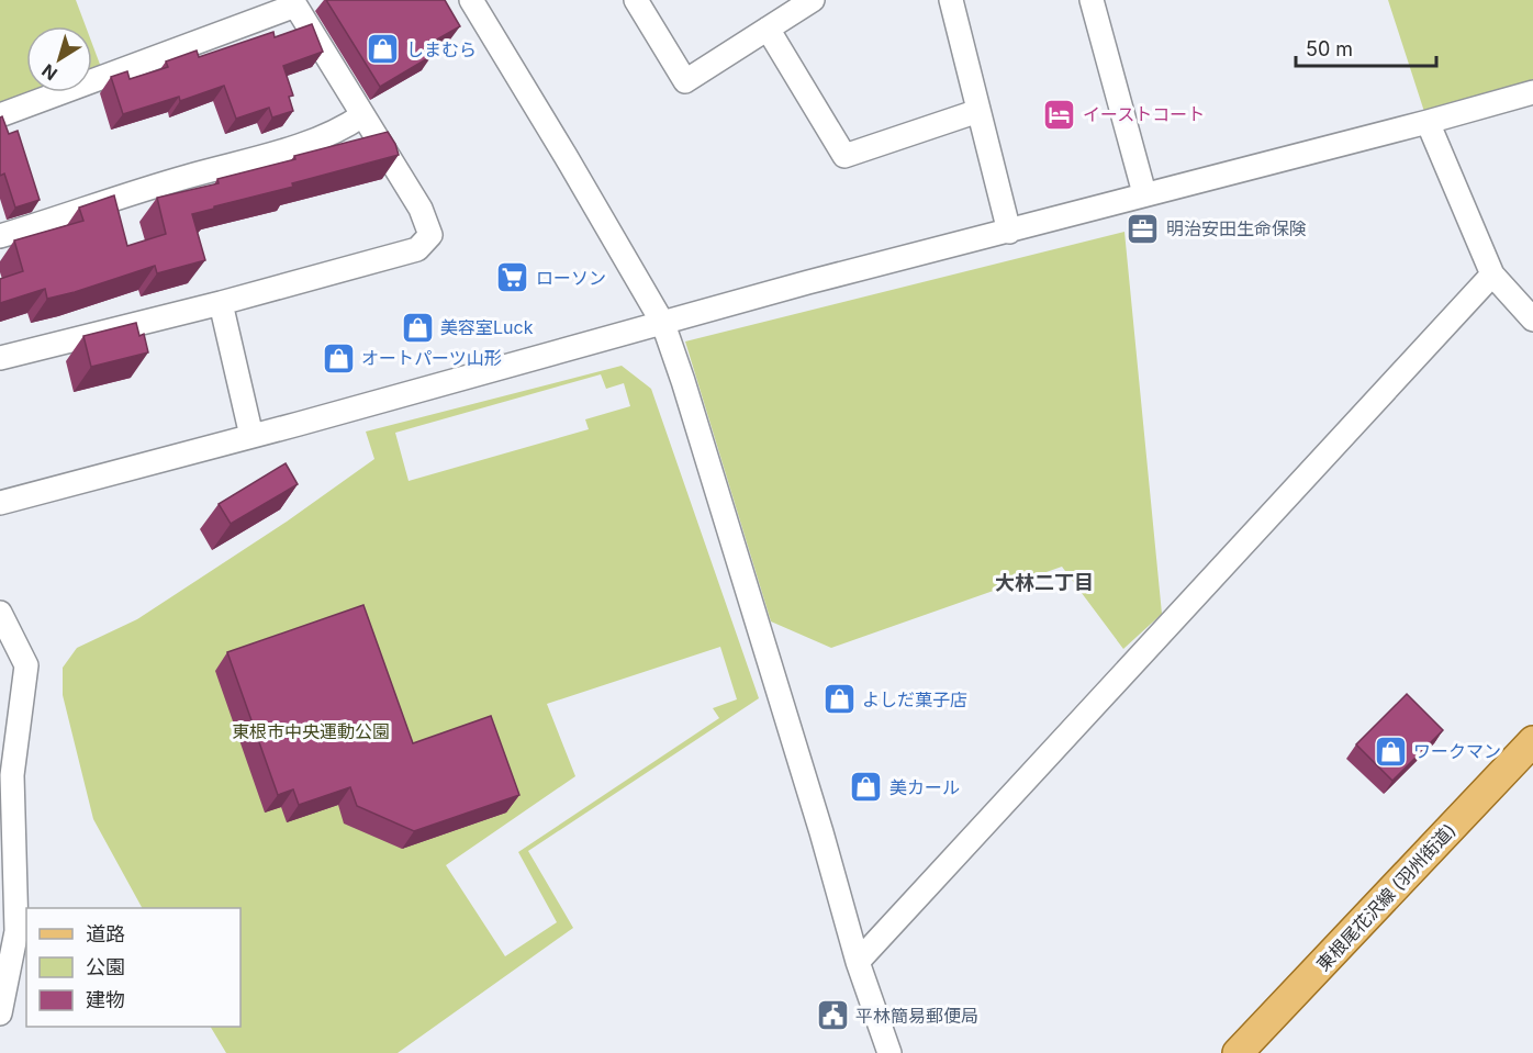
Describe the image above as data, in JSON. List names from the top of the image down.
{
  "streets": {
    "main road": ["東根尾花沢線 (羽州街道)"]
  },
  "districts": ["大林二丁目"],
  "parks": ["東根市中央運動公園"],
  "places": {
    "shop": [
      "しまむら",
      "美容室Luck",
      "オートパーツ山形",
      "よしだ菓子店",
      "ワークマン",
      "美カール"
    ],
    "hotel": ["イーストコート"],
    "office": ["明治安田生命保険"],
    "supermarket": ["ローソン"],
    "public building": ["平林簡易郵便局"]
  },
  "legend": ["道路", "公園", "建物"],
  "scale_bar": "50 m",
  "north": "bottom left"
}
